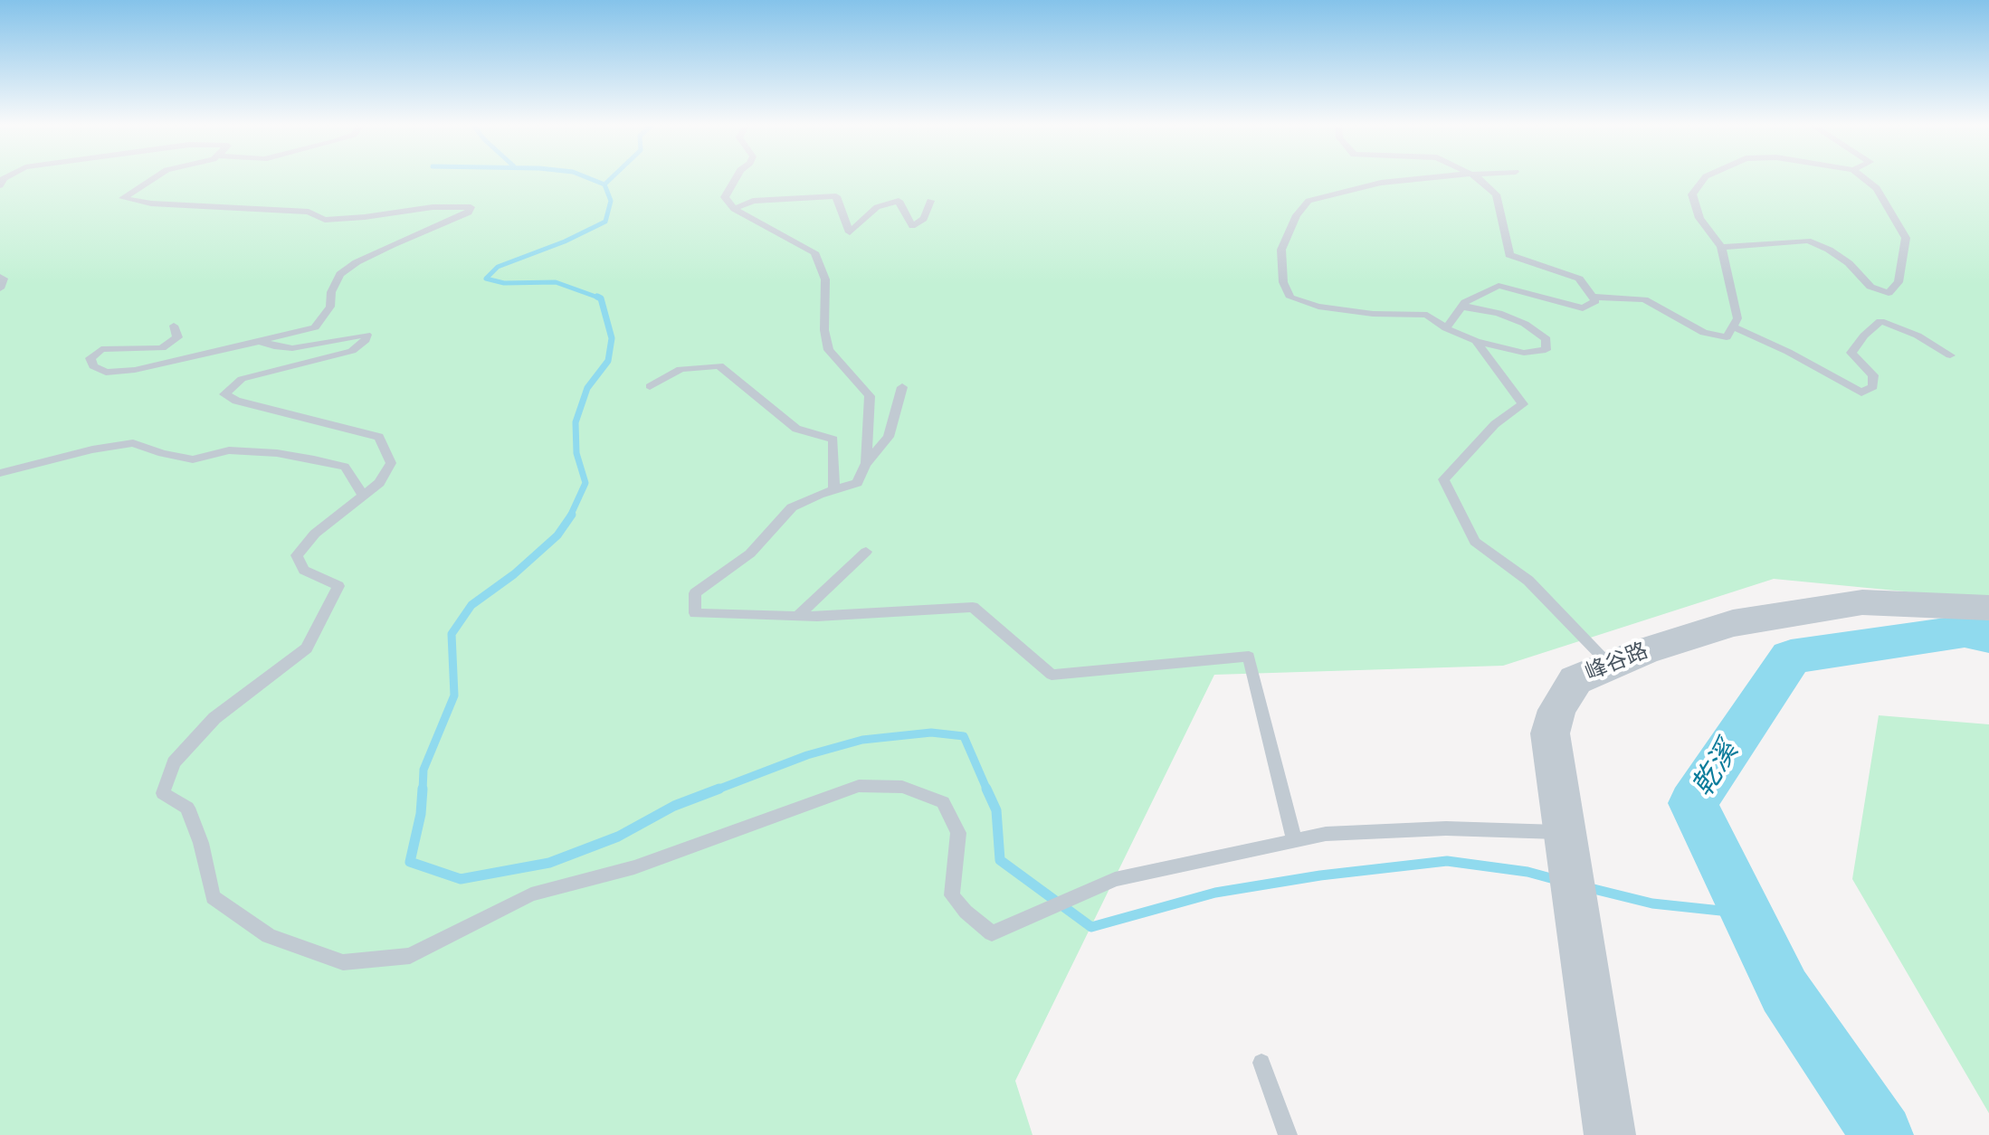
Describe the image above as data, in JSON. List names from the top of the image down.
{
  "streets": {
    "street": ["峰谷路"]
  },
  "water": ["乾溪"]
}
